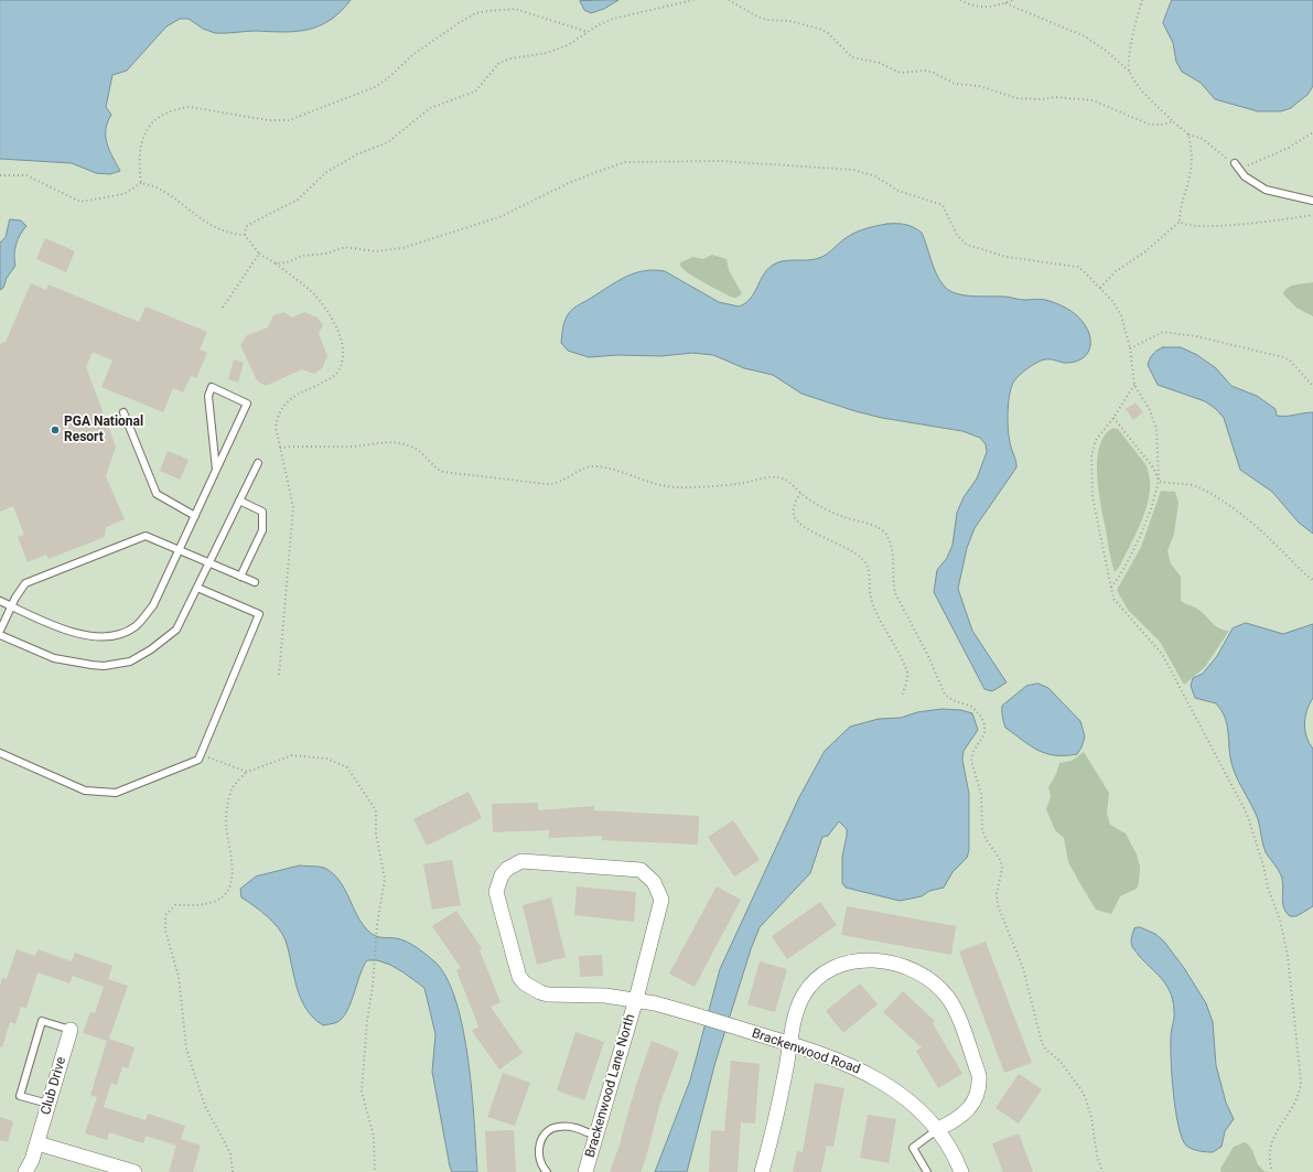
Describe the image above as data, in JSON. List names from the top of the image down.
{
  "streets": {
    "street": ["Brackenwood Road", "Club Drive", "Brackenwood Lane North"]
  },
  "crossings": [
    ["Brackenwood Road", "Brackenwood Lane North"]
  ],
  "places": ["PGA National Resort"]
}
